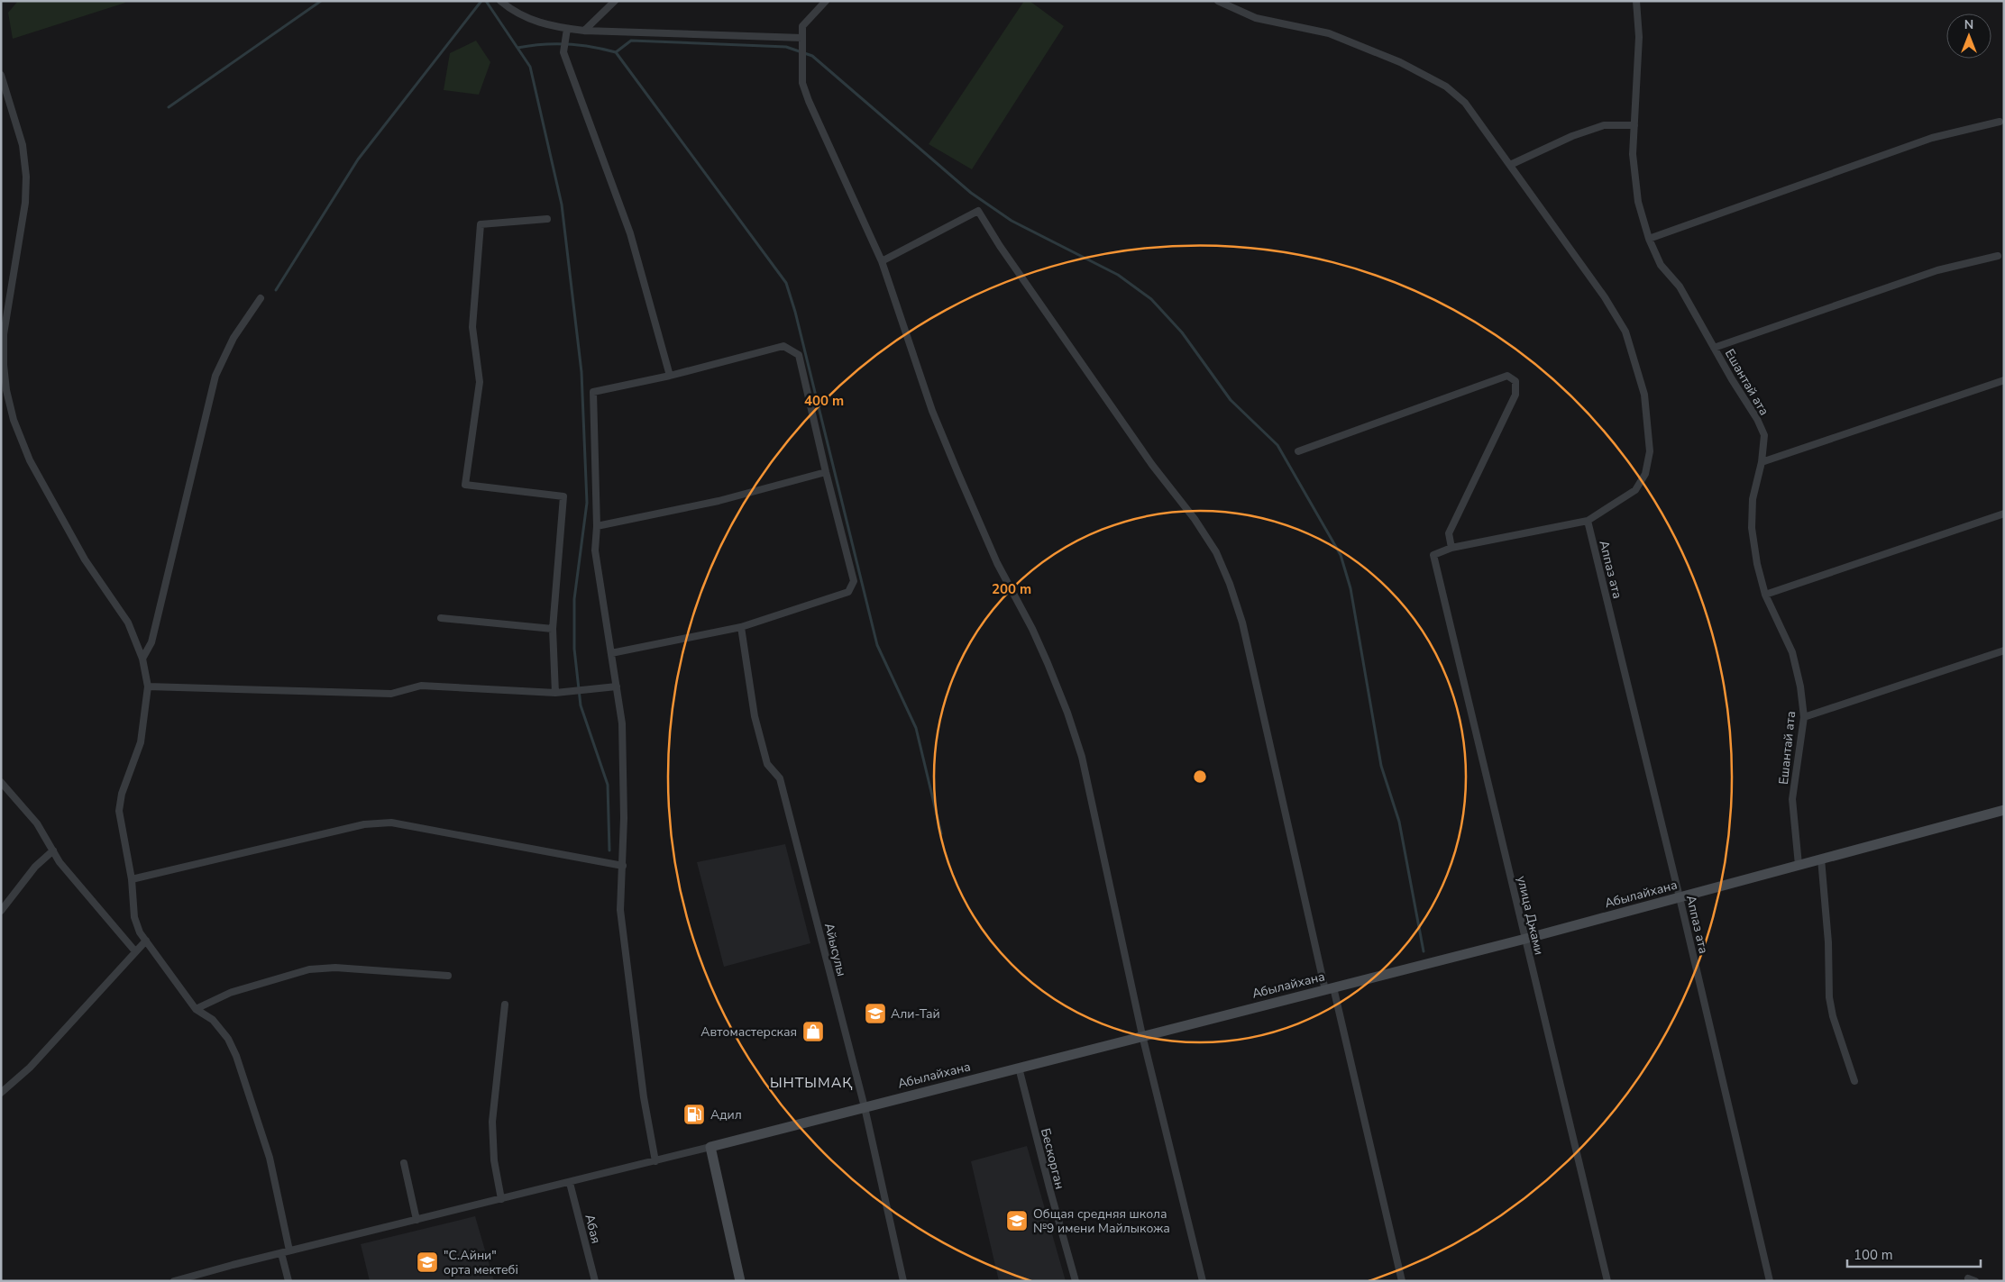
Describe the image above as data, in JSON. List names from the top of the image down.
{
  "streets": {
    "main road": ["Абылайхана"],
    "street": [
      "Ешантай ата",
      "Аппаз ата",
      "улица Джами",
      "Айысулы",
      "Бескорган",
      "Абая"
    ]
  },
  "crossings": [
    ["Ешантай ата", "Абылайхана"],
    ["Аппаз ата", "Абылайхана"],
    ["Абылайхана", "улица Джами"],
    ["Абылайхана", "Айысулы"],
    ["Абылайхана", "Бескорган"]
  ],
  "districts": ["ЫНТЫМАҚ"],
  "places": {
    "school or university": ["Али-Тай", "Общая средняя школа №9 имени Майлыкожа", "\"С.Айни\" орта мектебі"],
    "shop": ["Автомастерская"],
    "fuel station": ["Адил"]
  },
  "scale_bar": "100 m",
  "north": "top",
  "rings": ["400 m", "200 m"]
}
